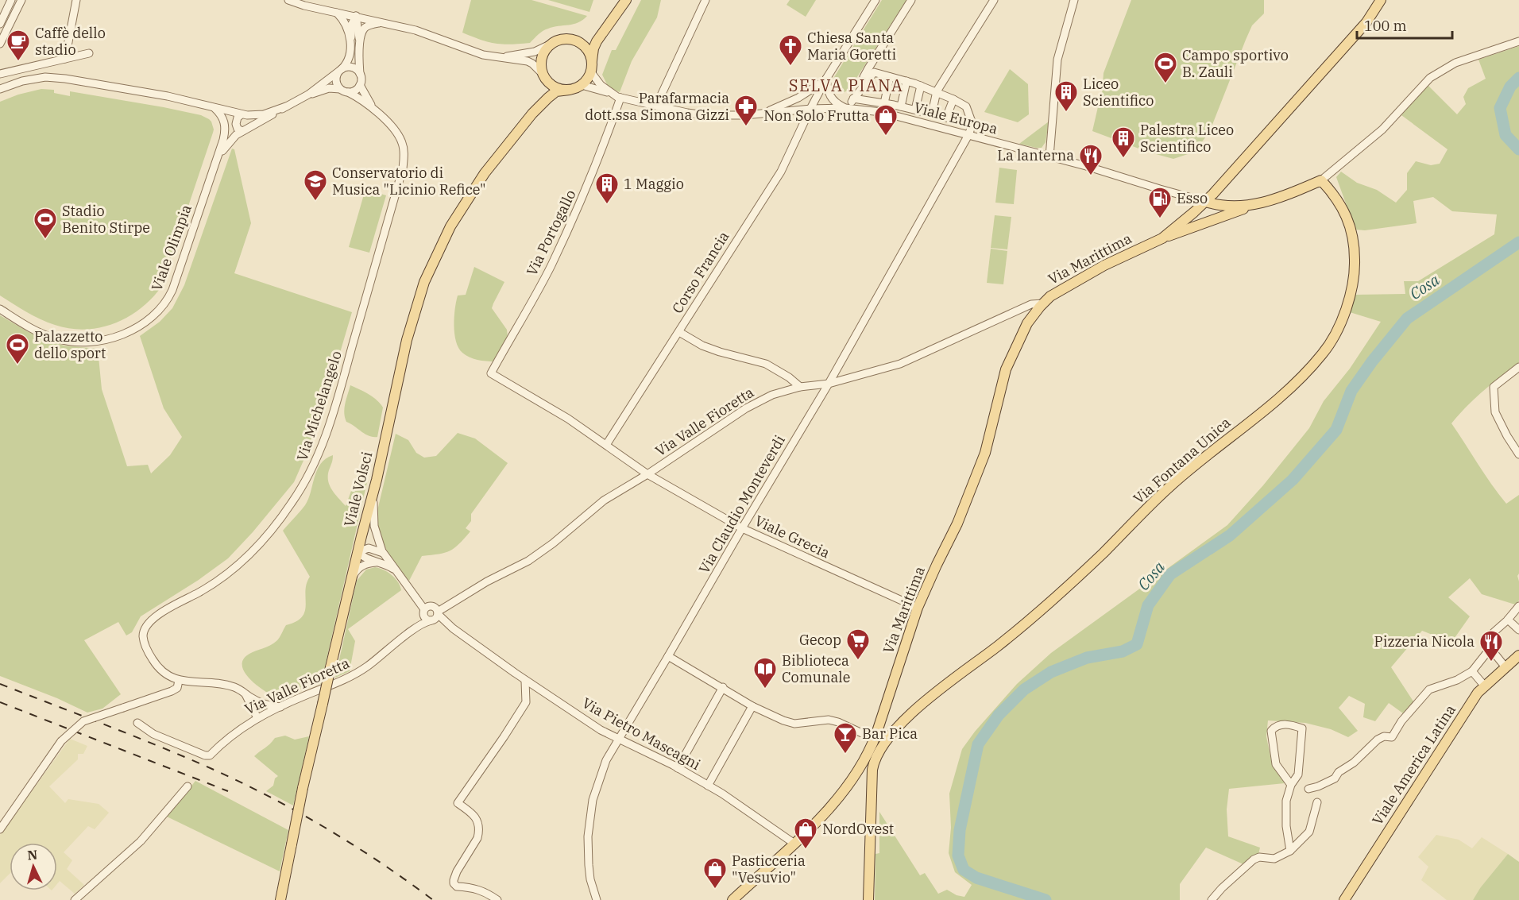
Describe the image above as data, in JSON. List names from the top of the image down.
{
  "streets": {
    "main road": [
      "Via Marittima",
      "Via Fontana Unica",
      "Viale Volsci",
      "Viale America Latina"
    ],
    "street": [
      "Viale Europa",
      "Via Portogallo",
      "Viale Olimpia",
      "Corso Francia",
      "Via Michelangelo",
      "Via Valle Fioretta",
      "Via Claudio Monteverdi",
      "Viale Grecia",
      "Via Pietro Mascagni"
    ]
  },
  "crossings": [
    ["Viale Europa", "Via Portogallo"],
    ["Viale Europa", "Via Marittima"],
    ["Viale Europa", "Corso Francia"],
    ["Viale Europa", "Via Claudio Monteverdi"],
    ["Via Portogallo", "Viale Grecia"],
    ["Viale Olimpia", "Via Michelangelo"],
    ["Via Marittima", "Via Valle Fioretta"],
    ["Via Marittima", "Viale Grecia"],
    ["Via Marittima", "Via Pietro Mascagni"],
    ["Corso Francia", "Viale Grecia"],
    ["Via Michelangelo", "Via Valle Fioretta"],
    ["Via Valle Fioretta", "Via Claudio Monteverdi"],
    ["Via Valle Fioretta", "Viale Grecia"],
    ["Via Valle Fioretta", "Via Pietro Mascagni"],
    ["Viale Volsci", "Via Pietro Mascagni"],
    ["Via Claudio Monteverdi", "Viale Grecia"],
    ["Via Claudio Monteverdi", "Via Pietro Mascagni"]
  ],
  "districts": ["SELVA PIANA"],
  "water": ["Cosa"],
  "places": {
    "cafe": ["Caffè dello stadio"],
    "church": ["Chiesa Santa Maria Goretti"],
    "sports": ["Campo sportivo B. Zauli", "Stadio Benito Stirpe", "Palazzetto dello sport"],
    "building": ["Liceo Scientifico", "Palestra Liceo Scientifico", "1 Maggio"],
    "pharmacy": ["Parafarmacia dott.ssa Simona Gizzi"],
    "shop": ["Non Solo Frutta", "NordOvest", "Pasticceria \"Vesuvio\""],
    "restaurant": ["La lanterna", "Pizzeria Nicola"],
    "school or university": ["Conservatorio di Musica \"Licinio Refice\""],
    "fuel station": ["Esso"],
    "supermarket": ["Gecop"],
    "library": ["Biblioteca Comunale"],
    "bar": ["Bar Pica"]
  },
  "scale_bar": "100 m",
  "north": "top"
}
